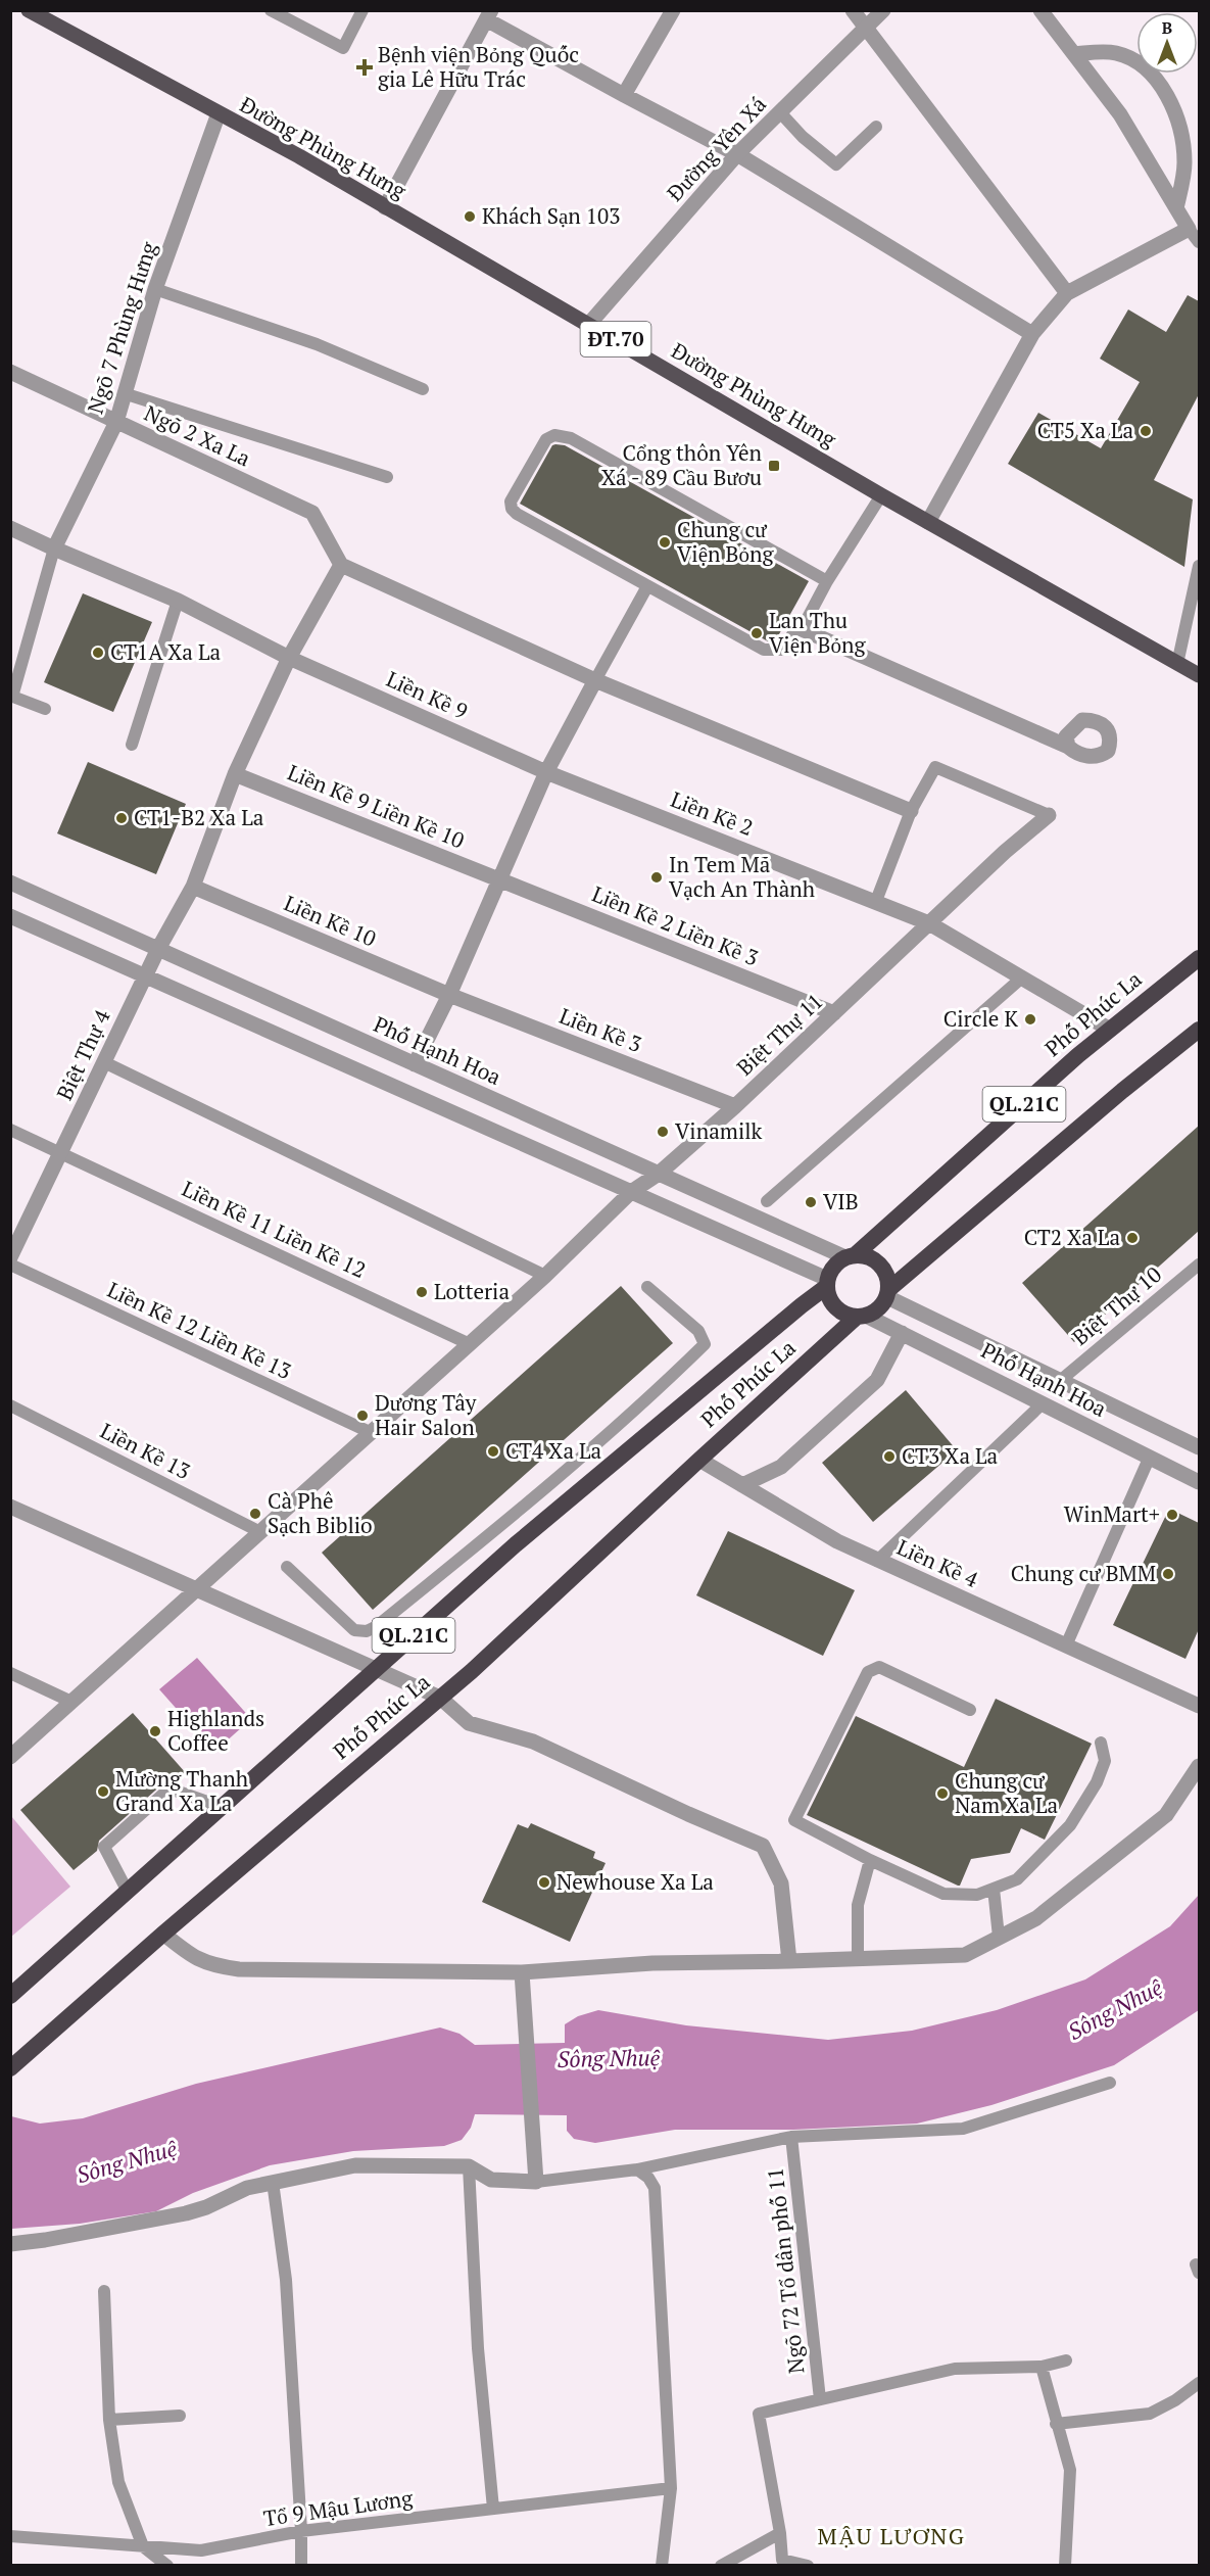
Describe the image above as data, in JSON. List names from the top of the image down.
{
  "streets": {
    "highway": ["Phố Phúc La", "QL.21C"],
    "main road": ["Đường Phùng Hưng", "ĐT.70"],
    "street": [
      "Đường Yên Xá",
      "Ngõ 7 Phùng Hưng",
      "Ngõ 2 Xa La",
      "Liền Kề 9",
      "Liền Kề 9 Liền Kề 10",
      "Liền Kề 2",
      "Liền Kề 10",
      "Liền Kề 2 Liền Kề 3",
      "Liền Kề 3",
      "Biệt Thự 11",
      "Phố Hạnh Hoa",
      "Biệt Thự 4",
      "Liền Kề 4"
    ],
    "lane": [
      "Liền Kề 11 Liền Kề 12",
      "Biệt Thự 10",
      "Liền Kề 12 Liền Kề 13",
      "Liền Kề 13",
      "Ngõ 72 Tổ dân phố 11",
      "Tổ 9 Mậu Lương"
    ]
  },
  "crossings": [
    ["Đường Phùng Hưng", "Đường Yên Xá"],
    ["Đường Phùng Hưng", "Ngõ 7 Phùng Hưng"],
    ["Ngõ 7 Phùng Hưng", "Ngõ 2 Xa La"],
    ["Ngõ 7 Phùng Hưng", "Liền Kề 9"],
    ["Ngõ 2 Xa La", "Biệt Thự 4"],
    ["Liền Kề 9", "Liền Kề 2"],
    ["Liền Kề 9", "Biệt Thự 4"],
    ["Liền Kề 9 Liền Kề 10", "Liền Kề 2 Liền Kề 3"],
    ["Liền Kề 9 Liền Kề 10", "Biệt Thự 4"],
    ["Liền Kề 2", "Phố Phúc La"],
    ["Liền Kề 2", "Biệt Thự 11"],
    ["Liền Kề 10", "Liền Kề 3"],
    ["Liền Kề 10", "Biệt Thự 4"],
    ["Liền Kề 2 Liền Kề 3", "Biệt Thự 11"],
    ["Phố Phúc La", "Phố Hạnh Hoa"],
    ["Phố Phúc La", "QL.21C"],
    ["Phố Phúc La", "Liền Kề 4"],
    ["Liền Kề 3", "Biệt Thự 11"],
    ["Biệt Thự 11", "Phố Hạnh Hoa"],
    ["Biệt Thự 11", "Liền Kề 11 Liền Kề 12"],
    ["Biệt Thự 11", "Liền Kề 12 Liền Kề 13"],
    ["Biệt Thự 11", "Liền Kề 13"],
    ["Phố Hạnh Hoa", "Biệt Thự 4"],
    ["Phố Hạnh Hoa", "QL.21C"],
    ["Phố Hạnh Hoa", "Biệt Thự 10"],
    ["Biệt Thự 4", "Liền Kề 11 Liền Kề 12"]
  ],
  "districts": ["MẬU LƯƠNG"],
  "water": ["Sông Nhuệ"],
  "places": {
    "health": ["Bệnh viện Bỏng Quốc gia Lê Hữu Trác"],
    "other": [
      "Khách Sạn 103",
      "CT5 Xa La",
      "Chung cư Viện Bỏng",
      "Lan Thu Viện Bỏng",
      "CT1A Xa La",
      "CT1-B2 Xa La",
      "In Tem Mã Vạch An Thành",
      "Circle K",
      "Vinamilk",
      "VIB",
      "CT2 Xa La",
      "Lotteria",
      "Dương Tây Hair Salon",
      "CT4 Xa La",
      "CT3 Xa La",
      "Cà Phê Sạch Biblio",
      "WinMart+",
      "Chung cư BMM",
      "Highlands Coffee",
      "Mường Thanh Grand Xa La",
      "Chung cư Nam Xa La",
      "Newhouse Xa La"
    ],
    "transit": ["Cổng thôn Yên Xá - 89 Cầu Bươu"]
  },
  "north": "top"
}
